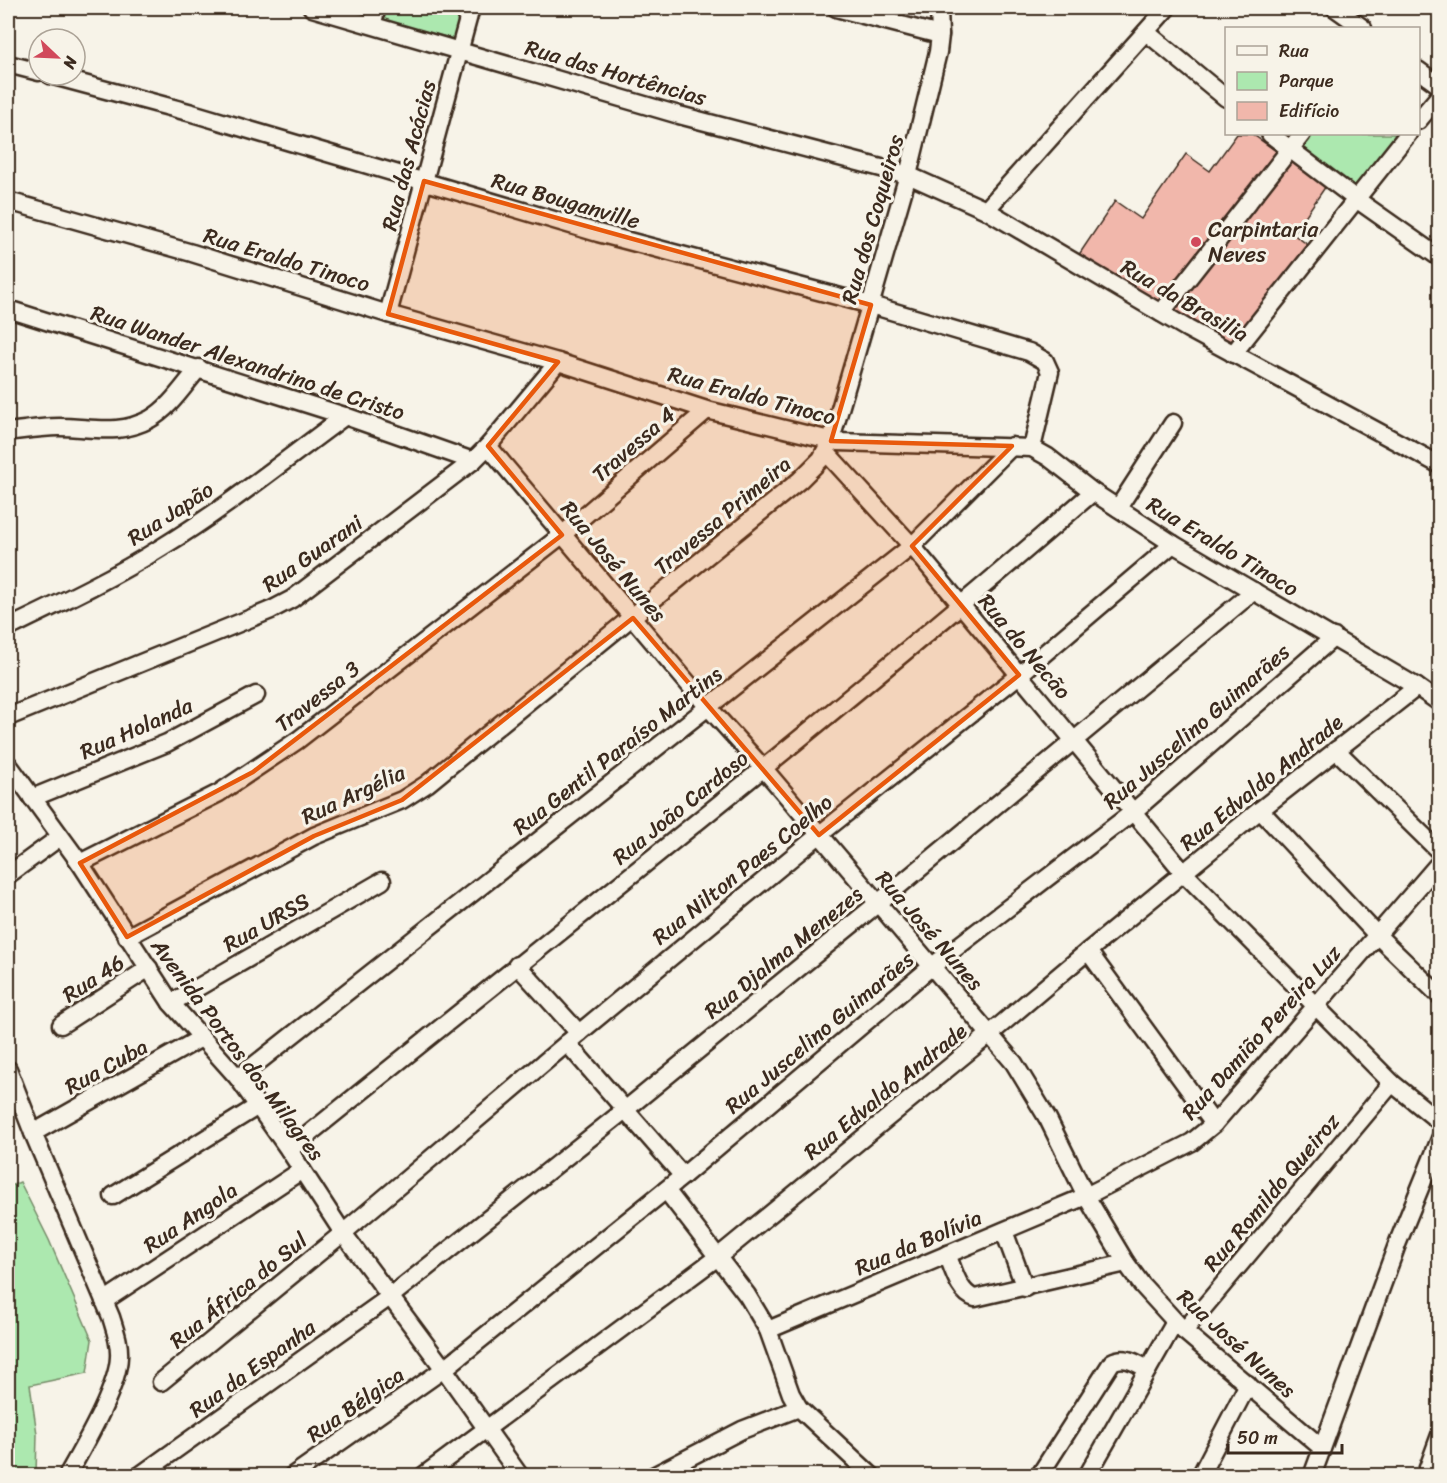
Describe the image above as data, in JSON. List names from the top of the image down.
{
  "streets": {
    "street": [
      "Rua das Hortências",
      "Rua das Acácias",
      "Rua Bouganville",
      "Rua dos Coqueiros",
      "Rua Eraldo Tinoco",
      "Rua da Brasilia",
      "Rua Wander Alexandrino de Cristo",
      "Travessa 4",
      "Rua Japão",
      "Travessa Primeira",
      "Rua Guarani",
      "Rua José Nunes",
      "Rua do Necão",
      "Travessa 3",
      "Rua Juscelino Guimarães",
      "Rua Holanda",
      "Rua Gentil Paraíso Martins",
      "Rua Edvaldo Andrade",
      "Rua Argélia",
      "Rua João Cardoso",
      "Rua Nilton Paes Coelho",
      "Rua URSS",
      "Rua Djalma Menezes",
      "Rua 46",
      "Rua Damião Pereira Luz",
      "Avenida Portos dos Milagres",
      "Rua Cuba",
      "Rua Romildo Queiroz",
      "Rua Angola",
      "Rua da Bolívia",
      "Rua África do Sul",
      "Rua da Espanha",
      "Rua Bélgica"
    ]
  },
  "crossings": [
    ["Rua das Hortências", "Rua das Acácias"],
    ["Rua das Hortências", "Rua dos Coqueiros"],
    ["Rua das Hortências", "Rua da Brasilia"],
    ["Rua das Acácias", "Rua Bouganville"],
    ["Rua das Acácias", "Rua Eraldo Tinoco"],
    ["Rua Bouganville", "Rua dos Coqueiros"],
    ["Rua Bouganville", "Rua Eraldo Tinoco"],
    ["Rua dos Coqueiros", "Rua Eraldo Tinoco"],
    ["Rua dos Coqueiros", "Rua da Brasilia"],
    ["Rua dos Coqueiros", "Travessa Primeira"],
    ["Rua dos Coqueiros", "Rua do Necão"],
    ["Rua Eraldo Tinoco", "Travessa 4"],
    ["Rua Eraldo Tinoco", "Travessa Primeira"],
    ["Rua Eraldo Tinoco", "Rua Guarani"],
    ["Rua Eraldo Tinoco", "Rua do Necão"],
    ["Rua Eraldo Tinoco", "Rua Juscelino Guimarães"],
    ["Rua Eraldo Tinoco", "Rua Gentil Paraíso Martins"],
    ["Rua Eraldo Tinoco", "Rua Edvaldo Andrade"],
    ["Rua Eraldo Tinoco", "Rua João Cardoso"],
    ["Rua Eraldo Tinoco", "Rua Nilton Paes Coelho"],
    ["Rua Eraldo Tinoco", "Rua Djalma Menezes"],
    ["Rua Wander Alexandrino de Cristo", "Rua Japão"],
    ["Rua Wander Alexandrino de Cristo", "Rua Guarani"],
    ["Travessa 4", "Rua José Nunes"],
    ["Travessa 4", "Travessa 3"],
    ["Travessa Primeira", "Rua José Nunes"],
    ["Travessa Primeira", "Rua do Necão"],
    ["Travessa Primeira", "Rua Argélia"],
    ["Rua Guarani", "Rua José Nunes"],
    ["Rua José Nunes", "Travessa 3"],
    ["Rua José Nunes", "Rua Juscelino Guimarães"],
    ["Rua José Nunes", "Rua Gentil Paraíso Martins"],
    ["Rua José Nunes", "Rua Edvaldo Andrade"],
    ["Rua José Nunes", "Rua Argélia"],
    ["Rua José Nunes", "Rua João Cardoso"],
    ["Rua José Nunes", "Rua Nilton Paes Coelho"],
    ["Rua José Nunes", "Rua Djalma Menezes"],
    ["Rua José Nunes", "Rua Damião Pereira Luz"],
    ["Rua José Nunes", "Rua Romildo Queiroz"],
    ["Rua José Nunes", "Rua da Bolívia"],
    ["Rua do Necão", "Rua Juscelino Guimarães"],
    ["Rua do Necão", "Rua Gentil Paraíso Martins"],
    ["Rua do Necão", "Rua Edvaldo Andrade"],
    ["Rua do Necão", "Rua João Cardoso"],
    ["Rua do Necão", "Rua Nilton Paes Coelho"],
    ["Rua do Necão", "Rua Djalma Menezes"],
    ["Rua do Necão", "Rua Damião Pereira Luz"],
    ["Rua do Necão", "Rua Romildo Queiroz"],
    ["Travessa 3", "Avenida Portos dos Milagres"],
    ["Rua Juscelino Guimarães", "Avenida Portos dos Milagres"],
    ["Rua Juscelino Guimarães", "Rua Bélgica"],
    ["Rua Holanda", "Avenida Portos dos Milagres"],
    ["Rua Gentil Paraíso Martins", "Avenida Portos dos Milagres"],
    ["Rua Edvaldo Andrade", "Avenida Portos dos Milagres"],
    ["Rua Argélia", "Avenida Portos dos Milagres"],
    ["Rua João Cardoso", "Avenida Portos dos Milagres"],
    ["Rua Nilton Paes Coelho", "Avenida Portos dos Milagres"],
    ["Rua Nilton Paes Coelho", "Rua África do Sul"],
    ["Rua URSS", "Avenida Portos dos Milagres"],
    ["Rua Djalma Menezes", "Avenida Portos dos Milagres"],
    ["Rua Djalma Menezes", "Rua da Espanha"],
    ["Rua 46", "Avenida Portos dos Milagres"],
    ["Rua Damião Pereira Luz", "Rua da Bolívia"],
    ["Avenida Portos dos Milagres", "Rua Cuba"],
    ["Avenida Portos dos Milagres", "Rua Angola"],
    ["Avenida Portos dos Milagres", "Rua África do Sul"],
    ["Avenida Portos dos Milagres", "Rua da Espanha"],
    ["Avenida Portos dos Milagres", "Rua Bélgica"]
  ],
  "places": ["Carpintaria Neves"],
  "legend": ["Rua", "Parque", "Edifício"],
  "scale_bar": "50 m",
  "north": "bottom right"
}
